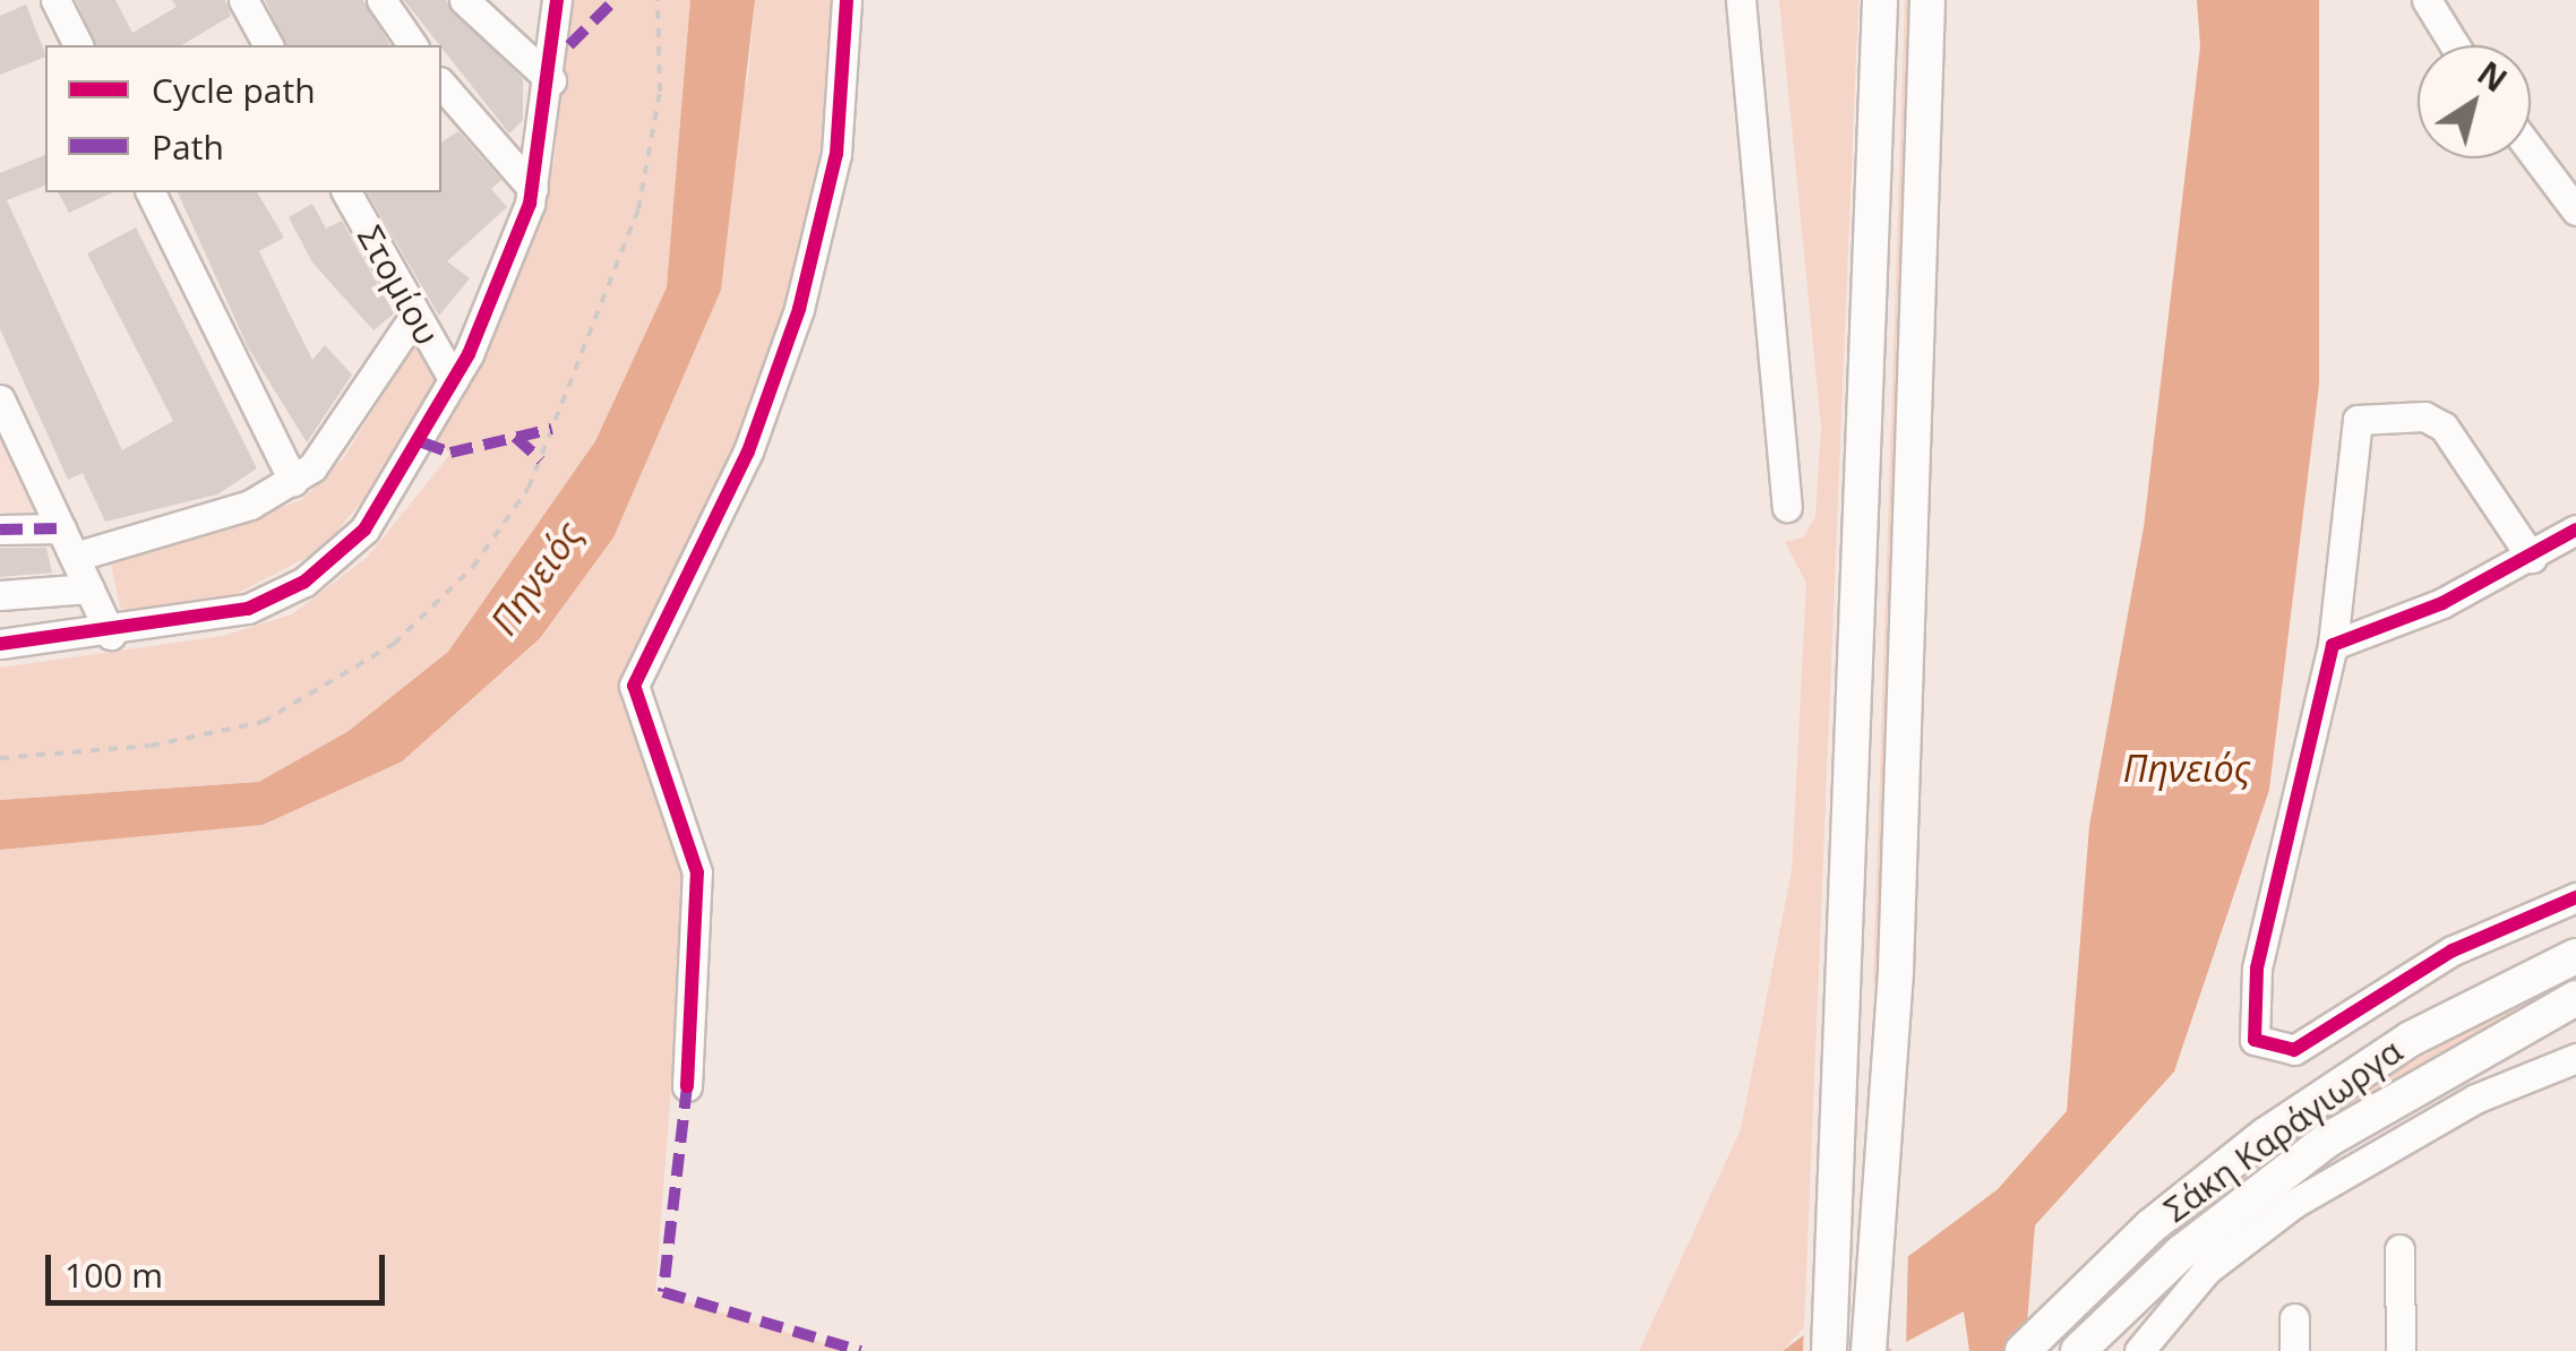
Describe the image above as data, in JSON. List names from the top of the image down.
{
  "streets": {
    "main road": ["Σάκη Καράγιωργα"],
    "street": ["Στομίου"]
  },
  "water": ["Πηνειός"],
  "legend": ["Cycle path", "Path"],
  "scale_bar": "100 m",
  "north": "top right"
}
